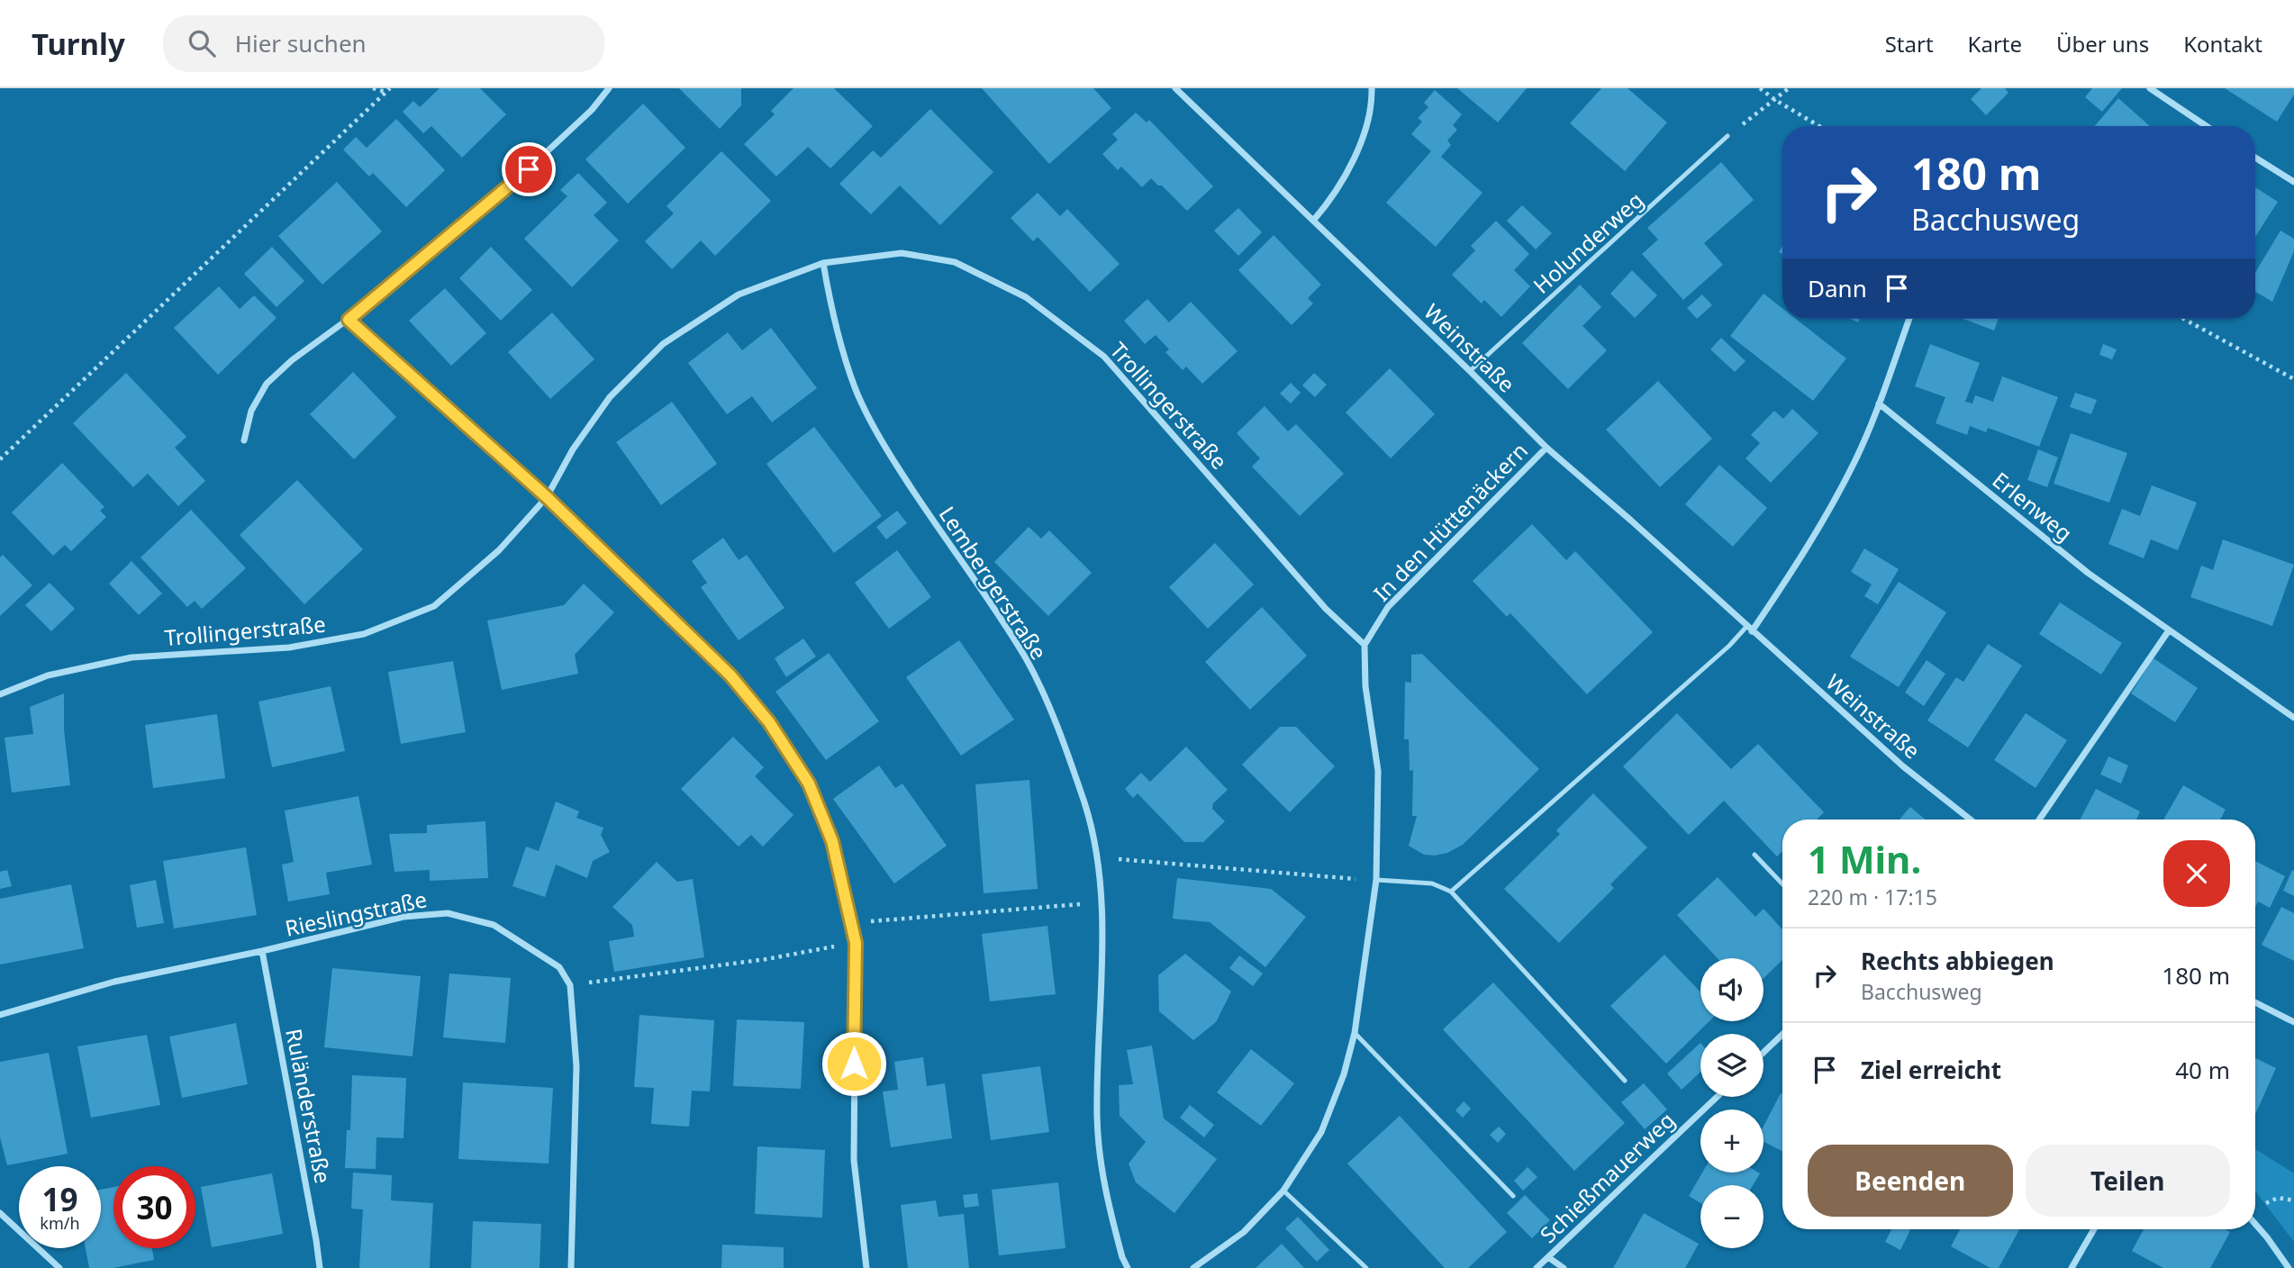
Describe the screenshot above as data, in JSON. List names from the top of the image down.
{
  "streets": {
    "street": [
      "Weinstraße",
      "Trollingerstraße",
      "Erlenweg",
      "In den Hüttenäckern",
      "Lembergerstraße",
      "Rieslingstraße",
      "Ruländerstraße",
      "Schießmauerweg"
    ],
    "lane": ["Holunderweg"]
  },
  "crossings": [
    ["Holunderweg", "Weinstraße"],
    ["Weinstraße", "In den Hüttenäckern"],
    ["Trollingerstraße", "In den Hüttenäckern"],
    ["Trollingerstraße", "Lembergerstraße"],
    ["Rieslingstraße", "Ruländerstraße"]
  ],
  "page": {
    "header": "Turnly",
    "search": "Hier suchen",
    "nav": [
      "Start",
      "Karte",
      "Über uns",
      "Kontakt"
    ],
    "turn": ["180 m", "Bacchusweg"],
    "then": "Dann",
    "heading": ["1 Min.", "220 m · 17:15"],
    "list": [
      {
        "name": "Rechts abbiegen",
        "note": "Bacchusweg",
        "value": "180 m"
      },
      {
        "name": "Ziel erreicht",
        "value": "40 m"
      }
    ],
    "map_buttons": ["+", "−"],
    "buttons": ["Beenden", "Teilen"],
    "speed": "19 km/h",
    "limit": "30"
  }
}
